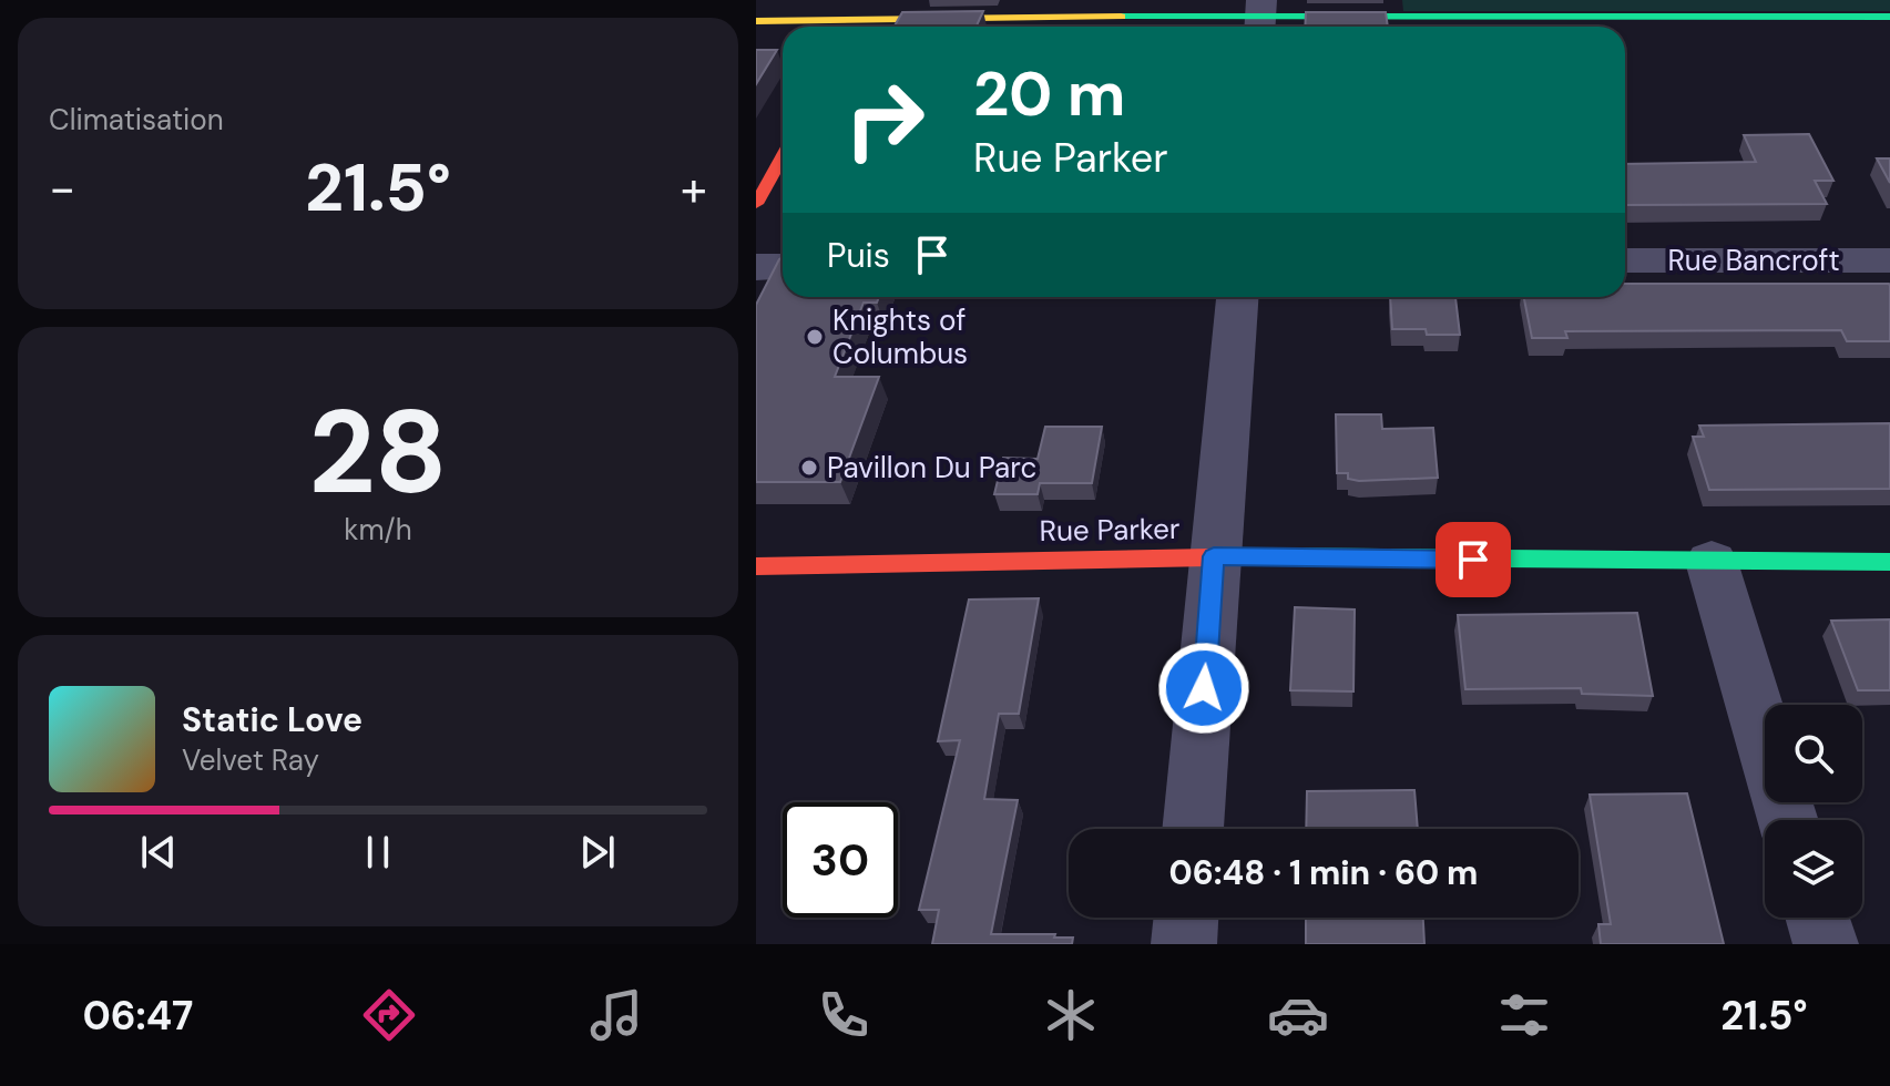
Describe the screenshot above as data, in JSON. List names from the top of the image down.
{
  "streets": {
    "street": ["Rue Bancroft", "Rue Parker"]
  },
  "places": ["Knights of Columbus", "Pavillon Du Parc"],
  "page": {
    "tile": [
      "Climatisation",
      ["28", "km/h"]
    ],
    "turn": ["20 m", "Rue Parker"],
    "heat": ["−", "21.5°", "+"],
    "then": "Puis",
    "song": ["Static Love", "Velvet Ray"],
    "limit": "30",
    "trip": "06:48 · 1 min · 60 m",
    "tabs": ["06:47", "21.5°"]
  }
}
